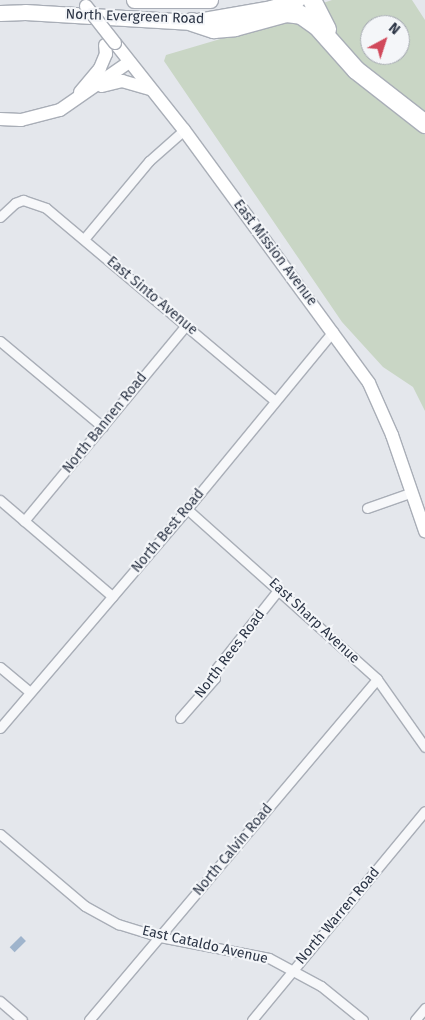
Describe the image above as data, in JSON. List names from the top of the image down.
{
  "streets": {
    "main road": ["North Evergreen Road"],
    "street": [
      "East Mission Avenue",
      "East Sinto Avenue",
      "North Bannen Road",
      "North Best Road",
      "East Sharp Avenue",
      "North Rees Road",
      "North Calvin Road",
      "North Warren Road",
      "East Cataldo Avenue"
    ]
  },
  "crossings": [
    ["East Mission Avenue", "North Best Road"],
    ["East Sinto Avenue", "North Bannen Road"],
    ["East Sinto Avenue", "North Best Road"],
    ["North Best Road", "East Sharp Avenue"],
    ["East Sharp Avenue", "North Rees Road"],
    ["East Sharp Avenue", "North Calvin Road"],
    ["North Calvin Road", "East Cataldo Avenue"],
    ["North Warren Road", "East Cataldo Avenue"]
  ],
  "north": "top right"
}
